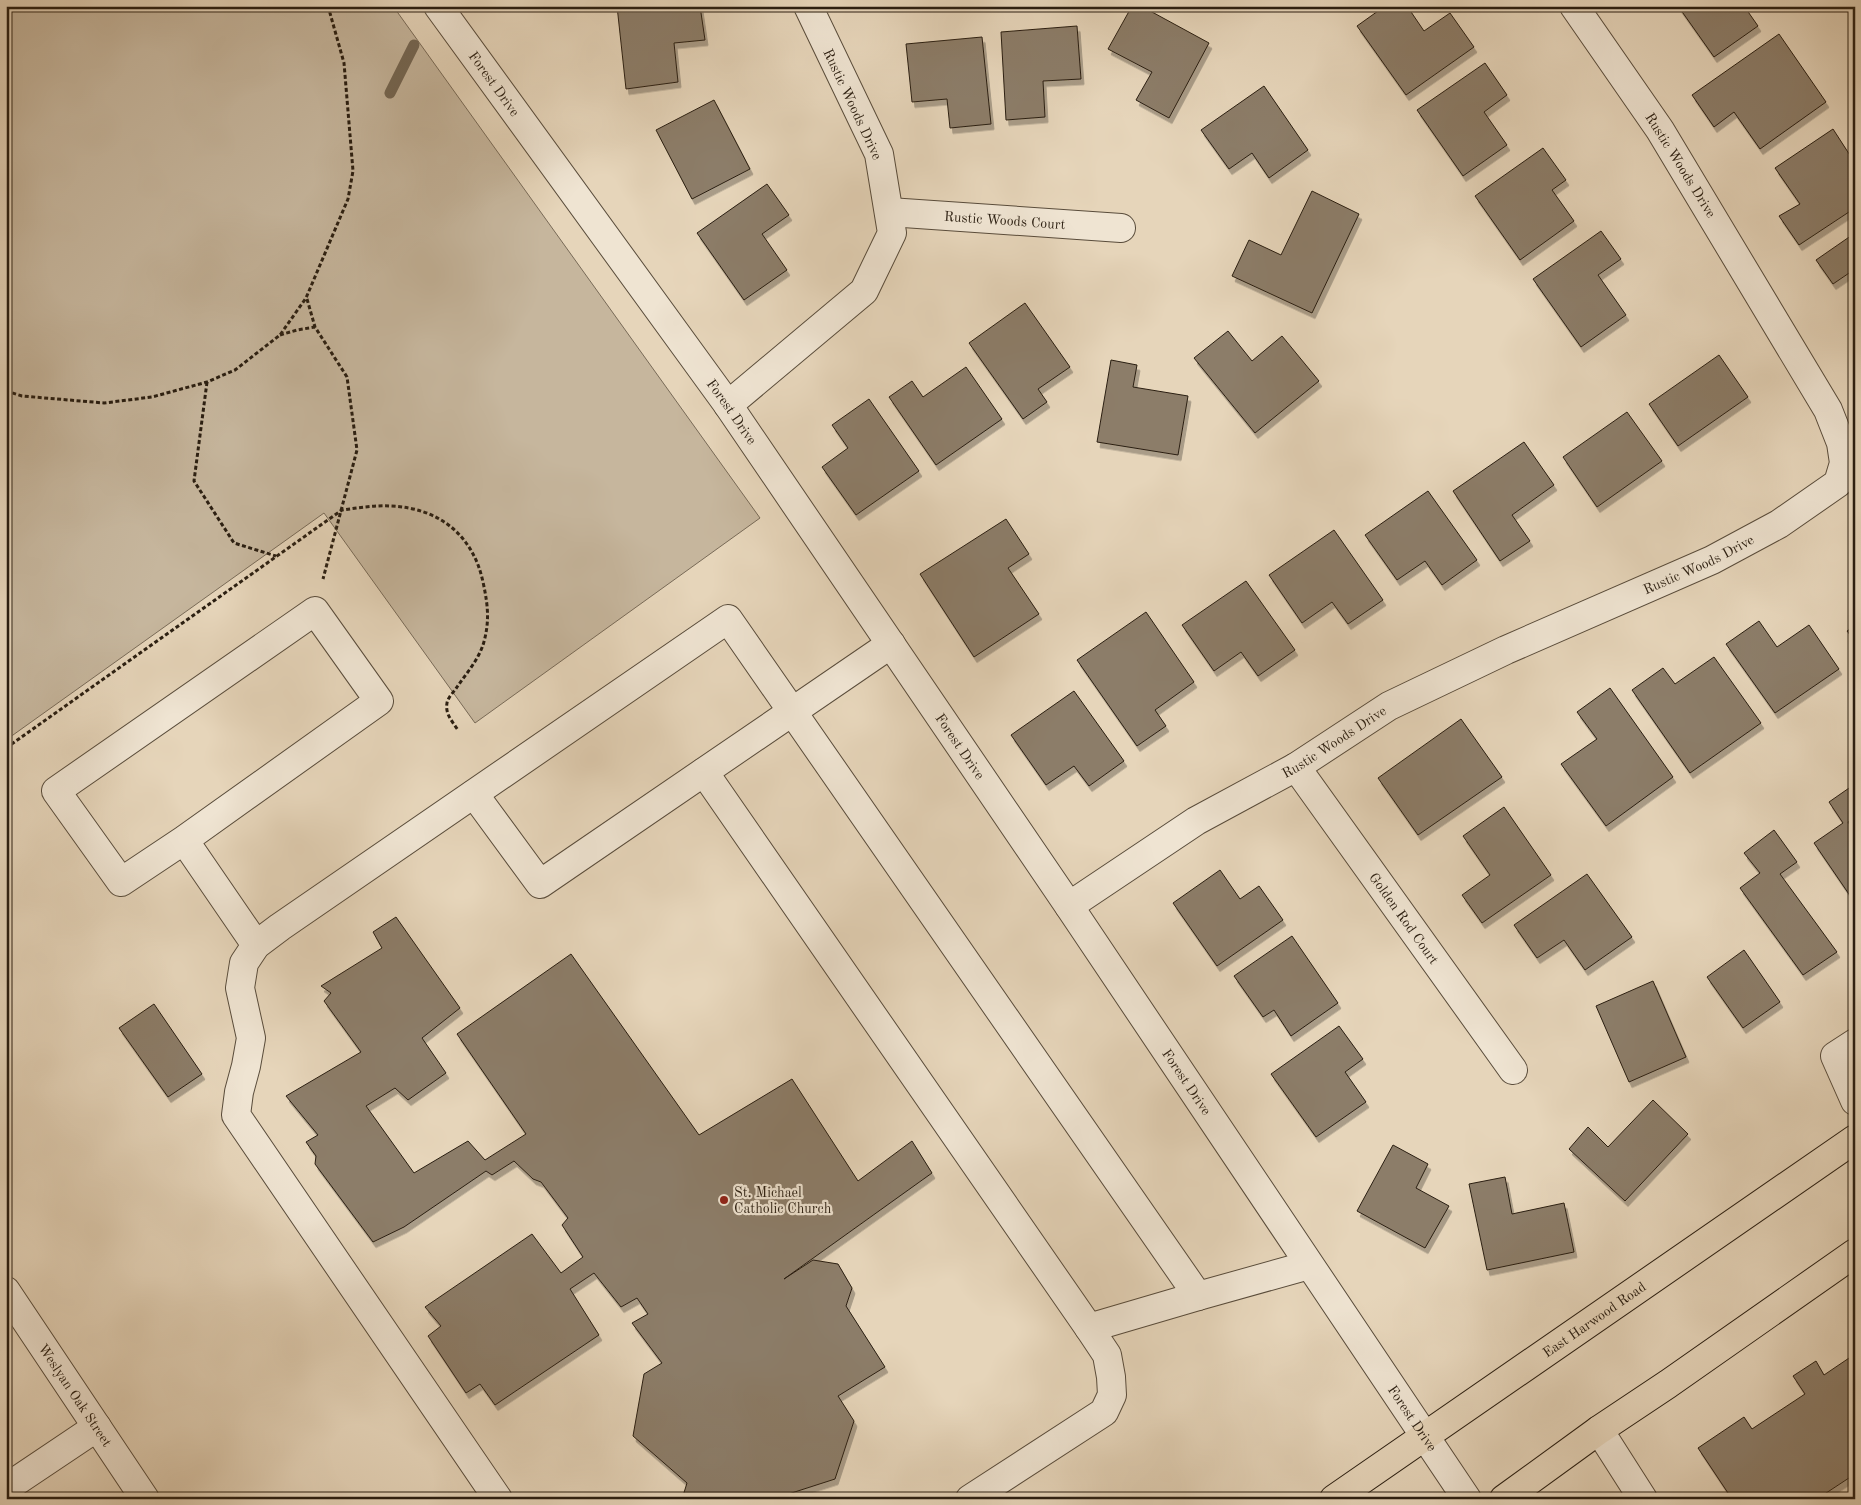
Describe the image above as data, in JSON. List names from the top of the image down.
{
  "streets": {
    "main road": ["East Harwood Road"],
    "street": [
      "Forest Drive",
      "Rustic Woods Drive",
      "Rustic Woods Court",
      "Golden Rod Court",
      "Weslyan Oak Street"
    ]
  },
  "crossings": [
    ["Forest Drive", "Rustic Woods Drive"],
    ["Forest Drive", "East Harwood Road"],
    ["Rustic Woods Drive", "Rustic Woods Court"],
    ["Rustic Woods Drive", "Golden Rod Court"]
  ],
  "places": ["St. Michael Catholic Church"]
}
